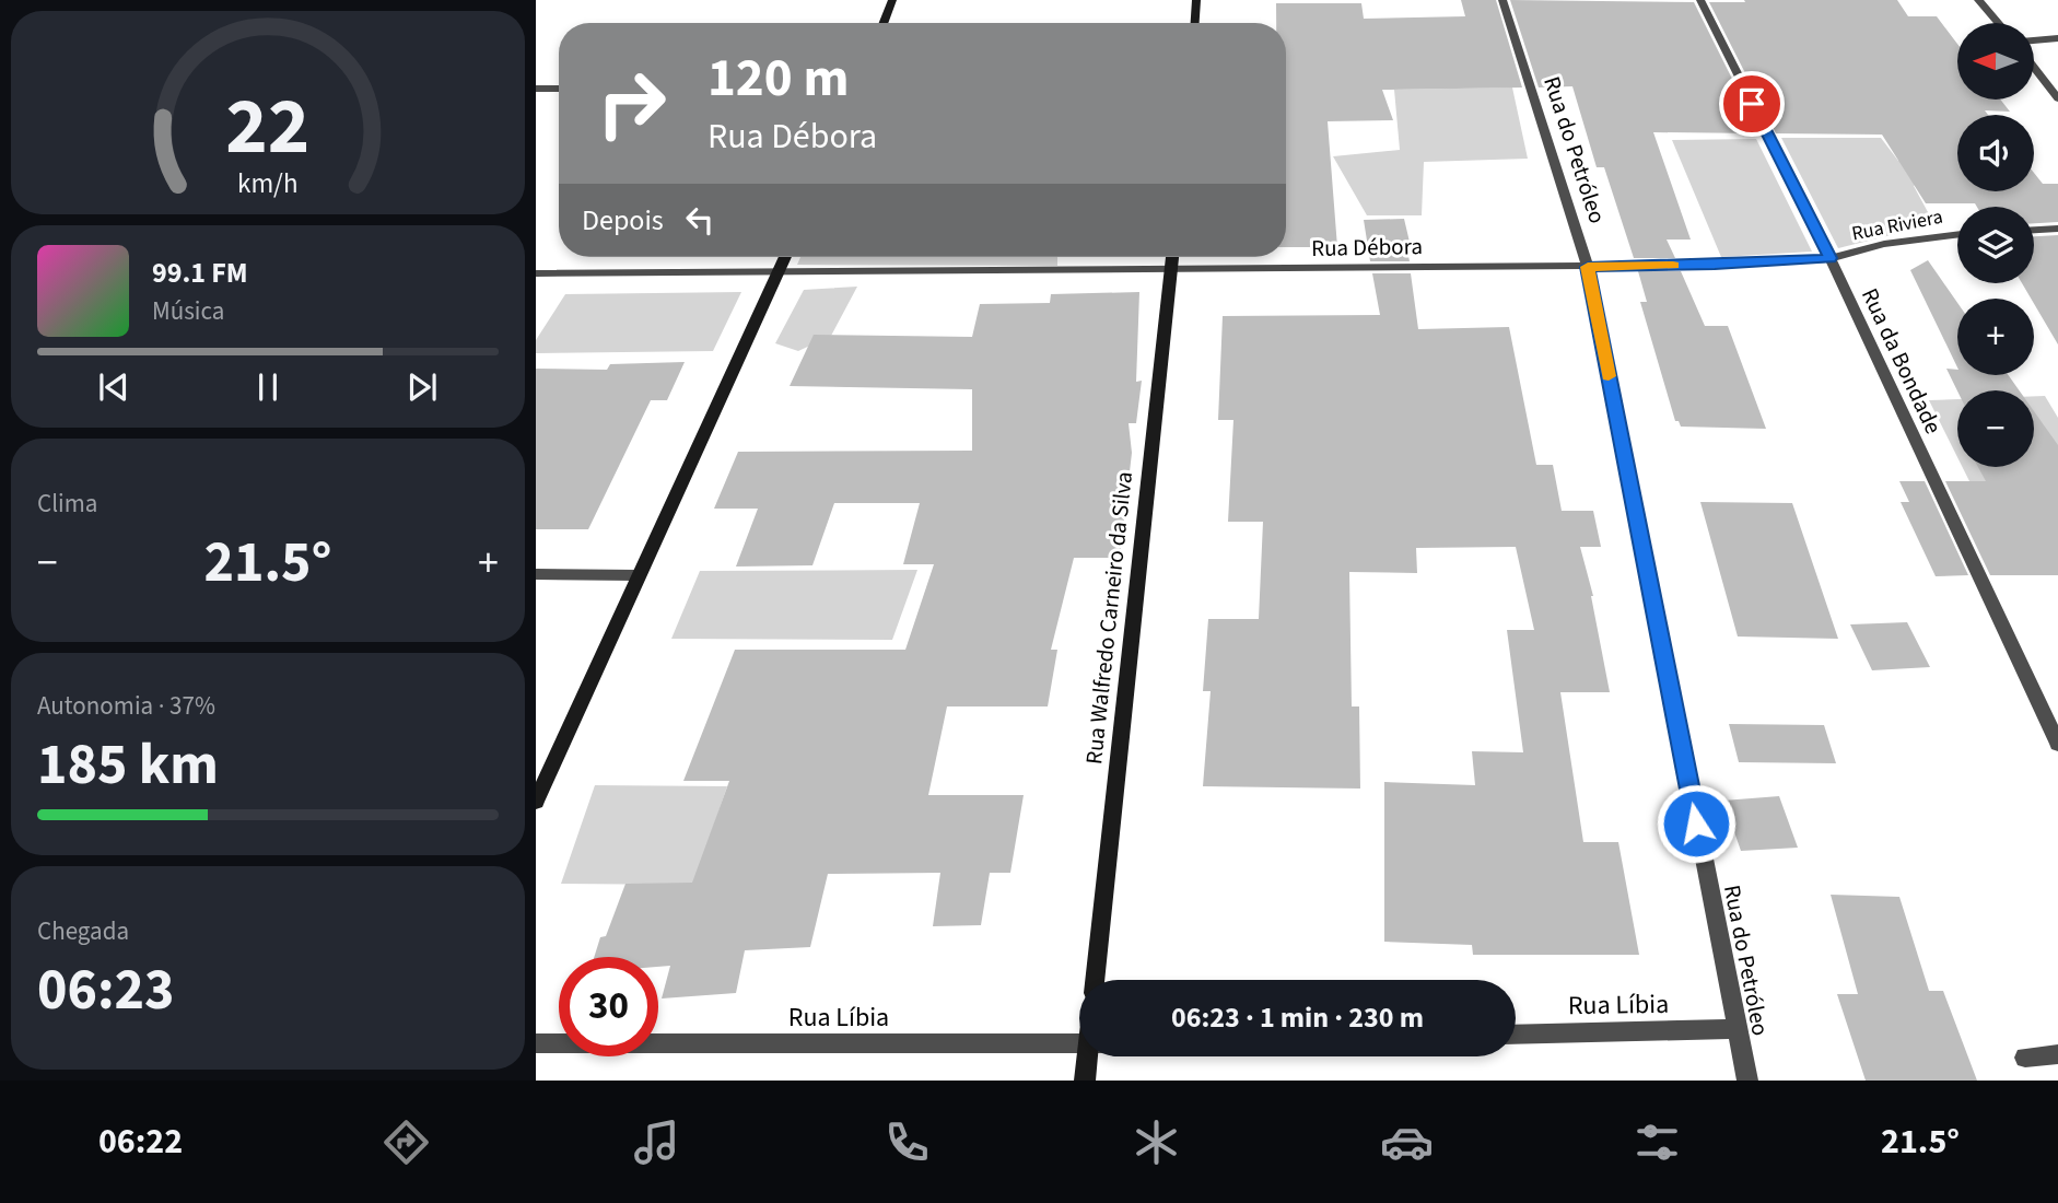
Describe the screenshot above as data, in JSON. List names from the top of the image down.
{
  "streets": {
    "main road": ["Rua Walfredo Carneiro da Silva"],
    "street": [
      "Rua do Petróleo",
      "Rua Riviera",
      "Rua Débora",
      "Rua da Bondade",
      "Rua Líbia"
    ]
  },
  "crossings": [
    ["Rua do Petróleo", "Rua Débora"],
    ["Rua do Petróleo", "Rua Líbia"],
    ["Rua Riviera", "Rua Débora"],
    ["Rua Riviera", "Rua da Bondade"],
    ["Rua Débora", "Rua da Bondade"],
    ["Rua Débora", "Rua Walfredo Carneiro da Silva"]
  ],
  "north": "left",
  "page": {
    "map_buttons": ["+", "−"],
    "turn": ["120 m", "Rua Débora"],
    "then": "Depois",
    "song": ["99.1 FM", "Música"],
    "tile": [
      "Clima",
      ["Autonomia · 37%", "185 km"],
      ["Chegada", "06:23"]
    ],
    "heat": ["−", "21.5°", "+"],
    "limit": "30",
    "trip": "06:23 · 1 min · 230 m",
    "tabs": ["06:22", "21.5°"],
    "gauge": ["22", "km/h"]
  }
}
